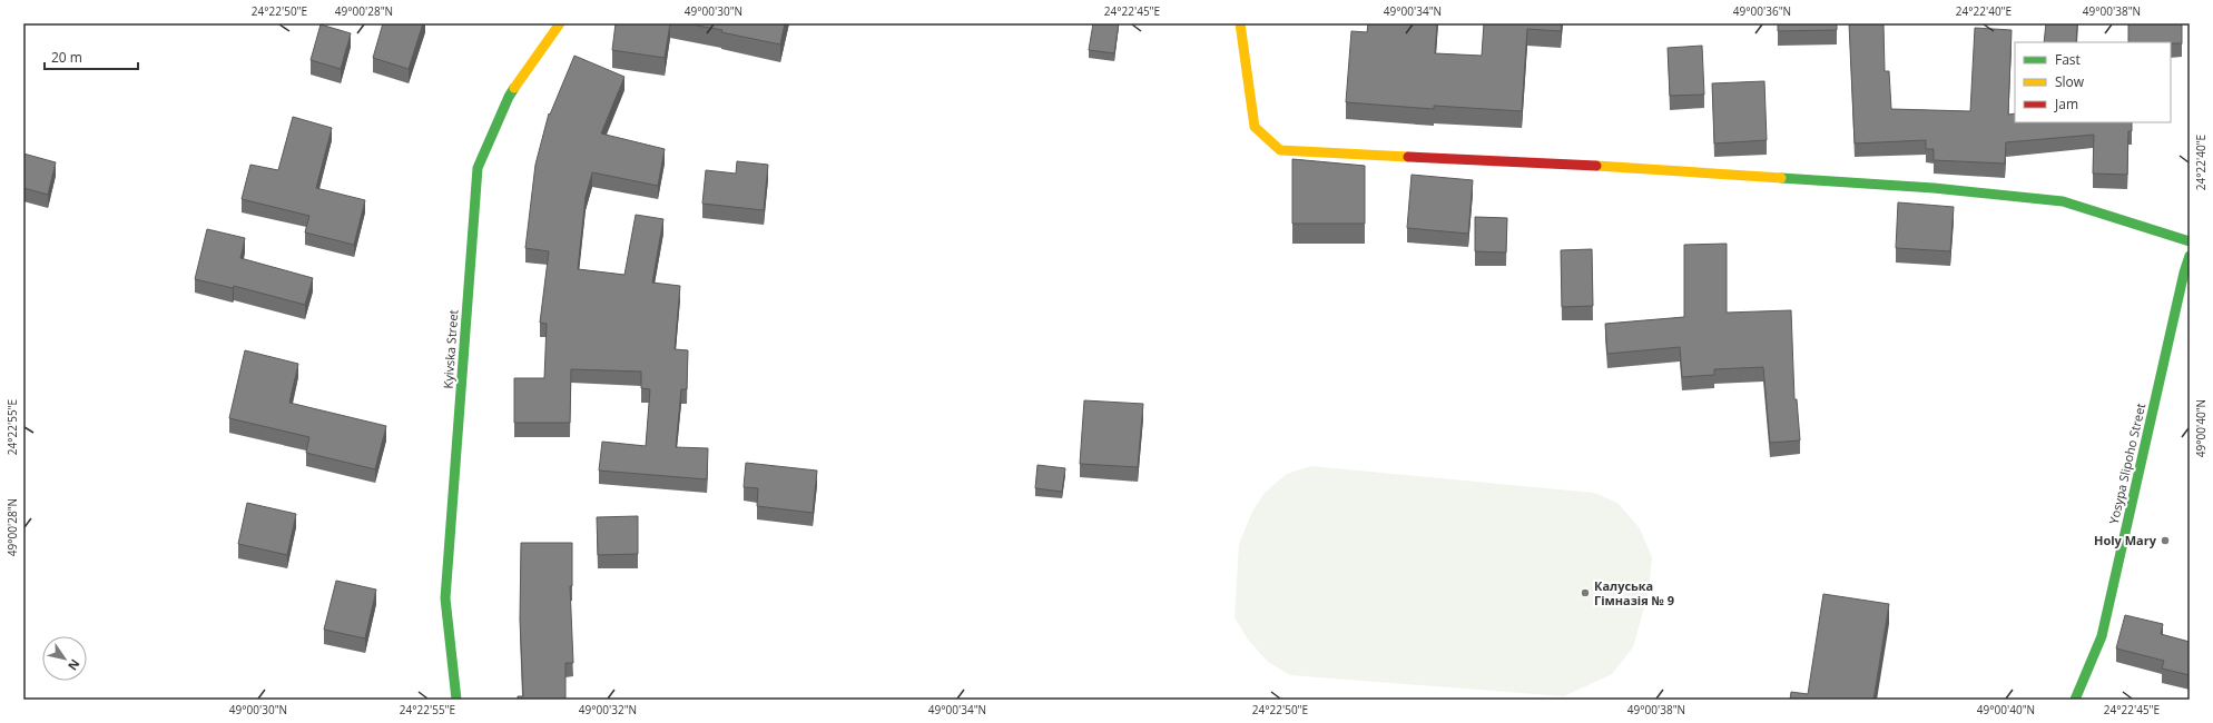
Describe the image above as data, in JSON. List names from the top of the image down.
{
  "streets": {
    "street": ["Kyivska Street", "Yosypa Slipoho Street"]
  },
  "places": ["Holy Mary", "Калуська Гімназія № 9"],
  "legend": ["Fast", "Slow", "Jam"],
  "scale_bar": "20 m",
  "north": "bottom right",
  "coordinates": [
    "24°22'50\"E",
    "49°00'28\"N",
    "49°00'30\"N",
    "24°22'45\"E",
    "49°00'34\"N",
    "49°00'36\"N",
    "24°22'40\"E",
    "49°00'38\"N",
    "24°22'55\"E",
    "49°00'40\"N",
    "49°00'32\"N"
  ]
}
